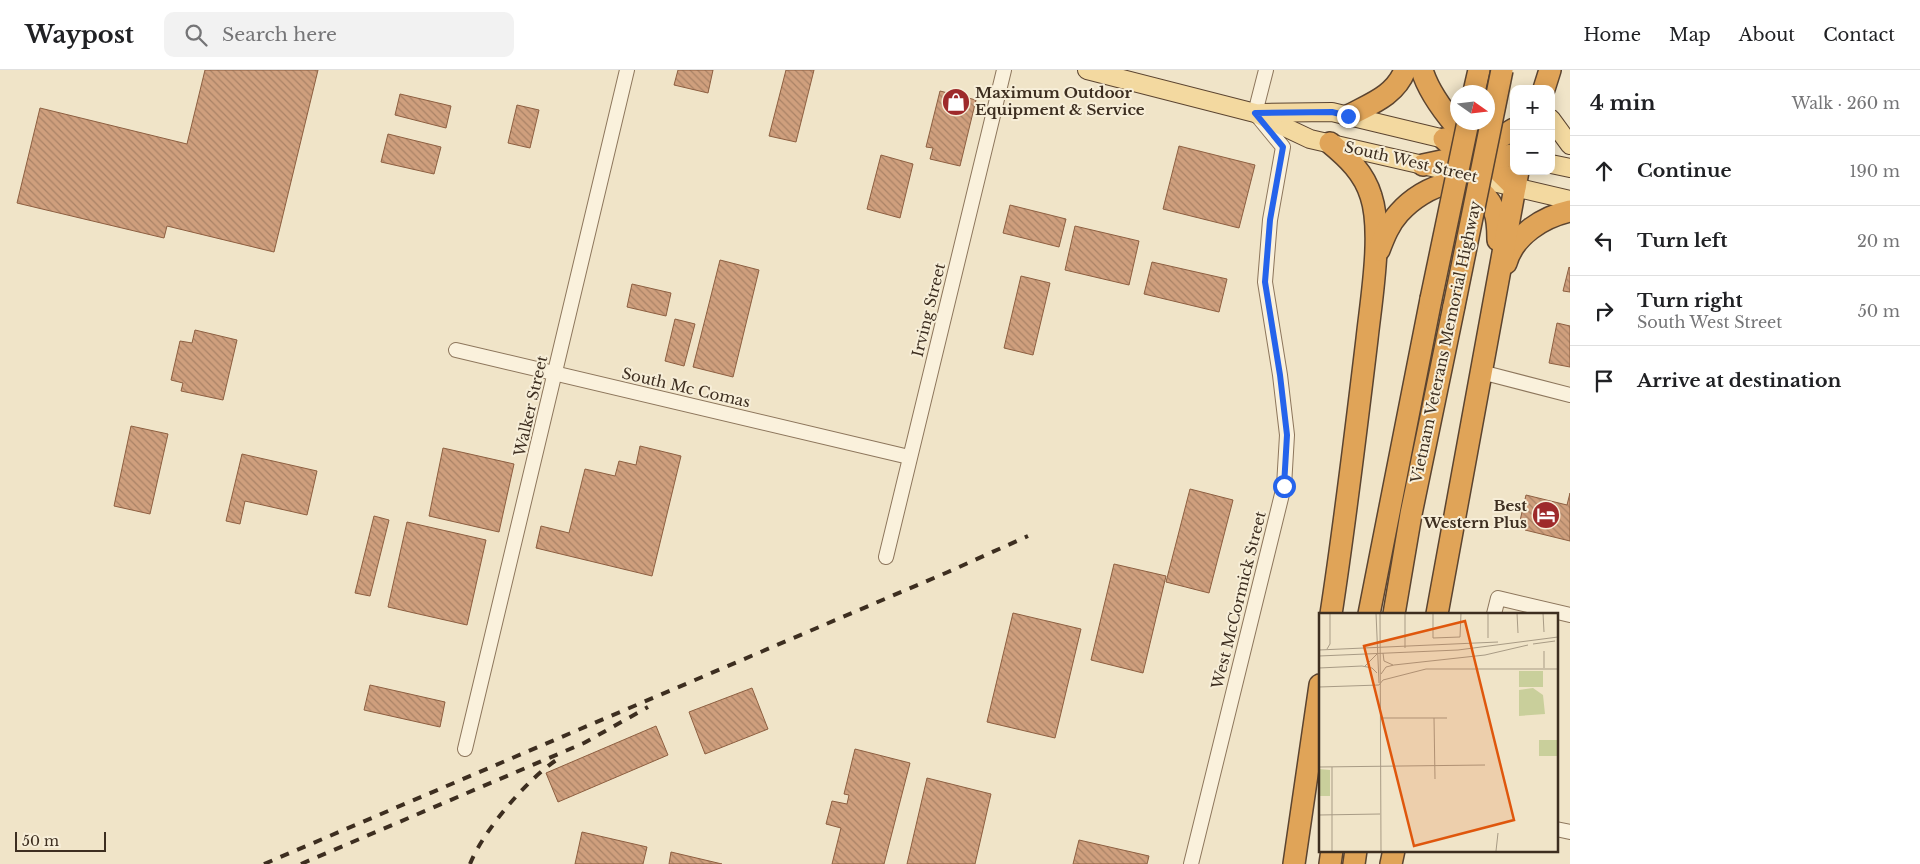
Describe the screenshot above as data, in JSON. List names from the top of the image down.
{
  "streets": {
    "highway": ["Vietnam Veterans Memorial Highway"],
    "main road": ["South West Street"],
    "street": [
      "Irving Street",
      "South Mc Comas",
      "Walker Street",
      "West McCormick Street"
    ]
  },
  "crossings": [
    ["South West Street", "West McCormick Street"],
    ["Irving Street", "South Mc Comas"],
    ["South Mc Comas", "Walker Street"]
  ],
  "places": {
    "shop": ["Maximum Outdoor Equipment & Service"],
    "hotel": ["Best Western Plus"]
  },
  "scale_bar": "50 m",
  "north": "right",
  "page": {
    "header": "Waypost",
    "search": "Search here",
    "nav": [
      "Home",
      "Map",
      "About",
      "Contact"
    ],
    "heading": ["4 min", "Walk · 260 m"],
    "map_buttons": ["+", "−"],
    "list": [
      ["Continue", "190 m"],
      ["Turn left", "20 m"],
      ["Turn right", "South West Street", "50 m"],
      "Arrive at destination"
    ],
    "scale": "50 m"
  }
}
